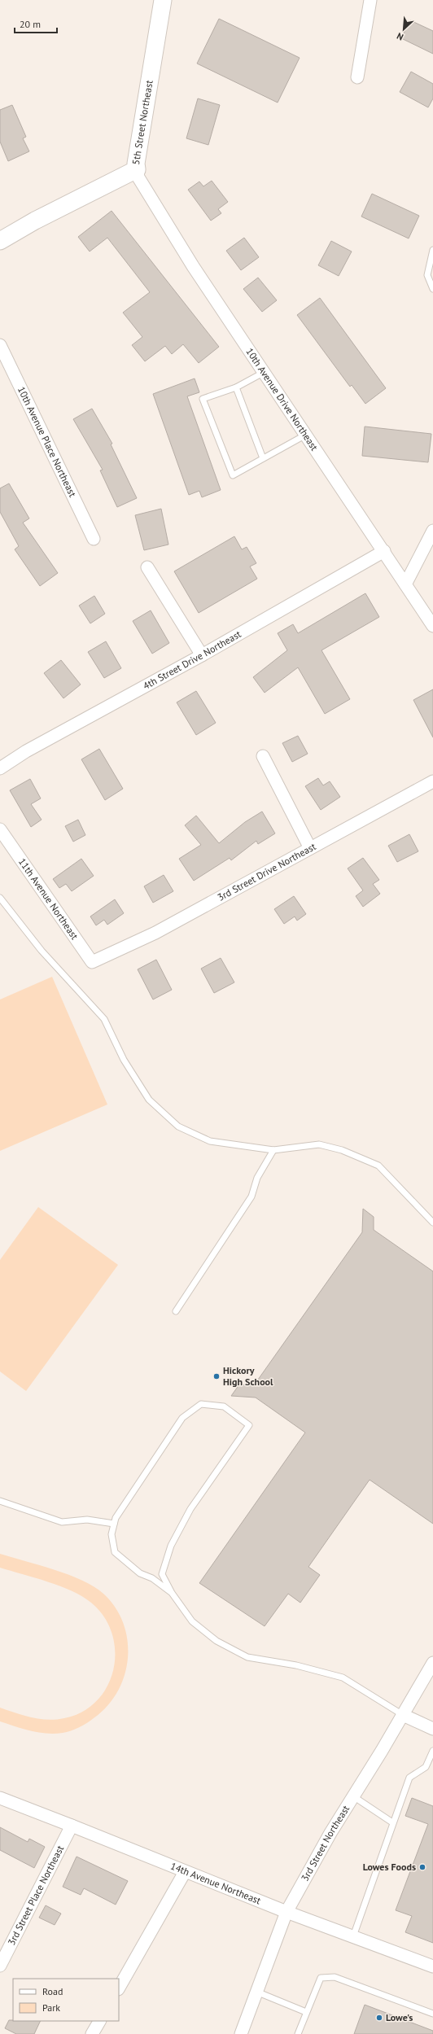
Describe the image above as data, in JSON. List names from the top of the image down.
{
  "streets": {
    "street": [
      "5th Street Northeast",
      "10th Avenue Drive Northeast",
      "10th Avenue Place Northeast",
      "4th Street Drive Northeast",
      "3rd Street Drive Northeast",
      "11th Avenue Northeast",
      "3rd Street Northeast",
      "14th Avenue Northeast",
      "3rd Street Place Northeast"
    ]
  },
  "crossings": [
    ["5th Street Northeast", "10th Avenue Drive Northeast"],
    ["10th Avenue Drive Northeast", "4th Street Drive Northeast"],
    ["3rd Street Drive Northeast", "11th Avenue Northeast"],
    ["3rd Street Northeast", "14th Avenue Northeast"],
    ["14th Avenue Northeast", "3rd Street Place Northeast"]
  ],
  "places": ["Hickory High School", "Lowes Foods", "Lowe's"],
  "legend": ["Road", "Park"],
  "scale_bar": "20 m",
  "north": "bottom left"
}
